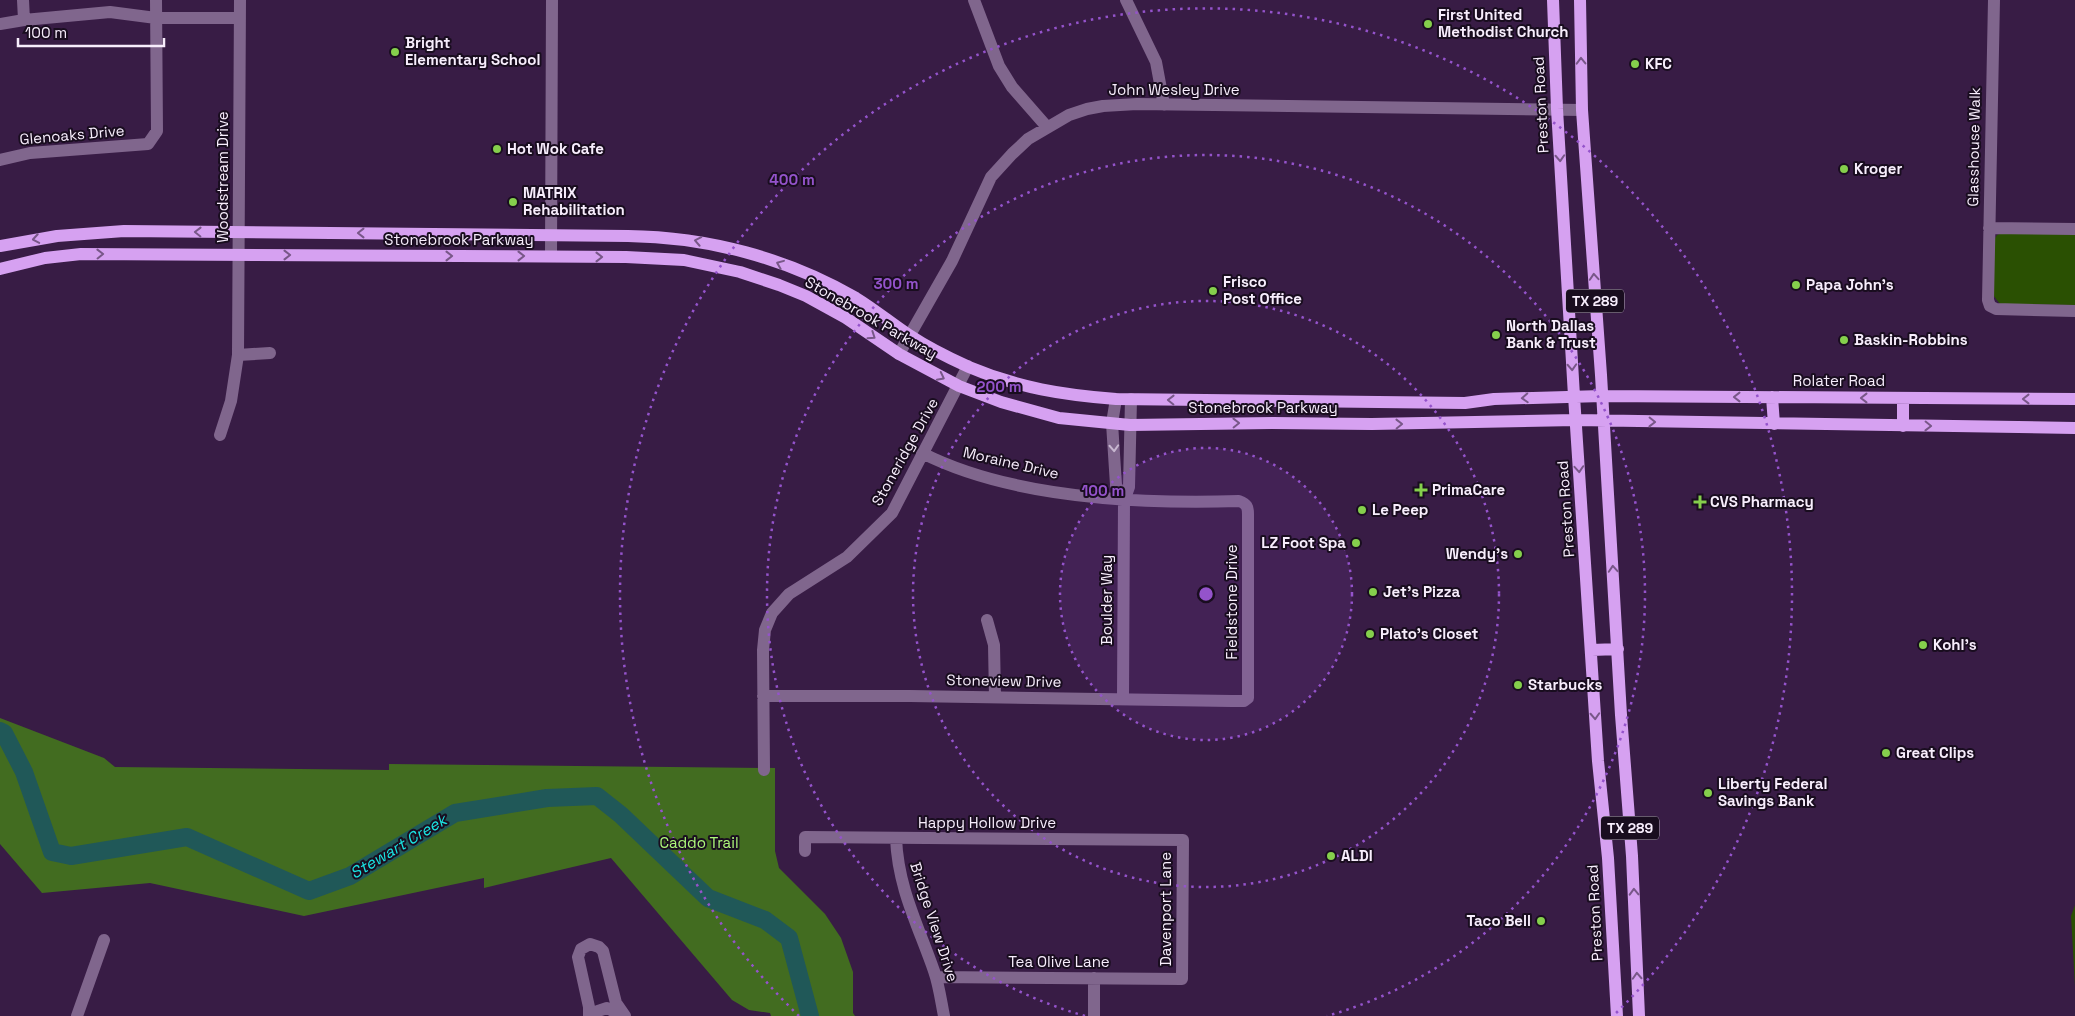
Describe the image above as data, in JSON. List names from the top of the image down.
{
  "streets": {
    "main road": [
      "Preston Road",
      "Stonebrook Parkway",
      "TX 289",
      "Rolater Road"
    ],
    "street": [
      "John Wesley Drive",
      "Glenoaks Drive",
      "Glasshouse Walk",
      "Woodstream Drive",
      "Stoneridge Drive",
      "Moraine Drive",
      "Boulder Way",
      "Fieldstone Drive",
      "Stoneview Drive",
      "Happy Hollow Drive",
      "Davenport Lane",
      "Bridge View Drive",
      "Tea Olive Lane"
    ]
  },
  "crossings": [
    ["John Wesley Drive", "Preston Road"],
    ["John Wesley Drive", "Stonebrook Parkway"],
    ["John Wesley Drive", "TX 289"],
    ["Preston Road", "Stonebrook Parkway"],
    ["Woodstream Drive", "Stonebrook Parkway"],
    ["Stonebrook Parkway", "TX 289"],
    ["Stonebrook Parkway", "Rolater Road"],
    ["Stonebrook Parkway", "Stoneridge Drive"],
    ["Stonebrook Parkway", "Boulder Way"],
    ["TX 289", "Rolater Road"],
    ["Stoneridge Drive", "Moraine Drive"],
    ["Stoneridge Drive", "Stoneview Drive"],
    ["Moraine Drive", "Boulder Way"],
    ["Moraine Drive", "Fieldstone Drive"],
    ["Boulder Way", "Stoneview Drive"],
    ["Fieldstone Drive", "Stoneview Drive"],
    ["Happy Hollow Drive", "Davenport Lane"],
    ["Happy Hollow Drive", "Bridge View Drive"],
    ["Davenport Lane", "Tea Olive Lane"],
    ["Bridge View Drive", "Tea Olive Lane"]
  ],
  "water": ["Stewart Creek"],
  "parks": ["Caddo Trail"],
  "places": {
    "other": [
      "First United Methodist Church",
      "Bright Elementary School",
      "KFC",
      "Hot Wok Cafe",
      "Kroger",
      "MATRIX Rehabilitation",
      "Papa John's",
      "Frisco Post Office",
      "North Dallas Bank & Trust",
      "Baskin-Robbins",
      "Le Peep",
      "LZ Foot Spa",
      "Wendy's",
      "Jet's Pizza",
      "Plato's Closet",
      "Kohl's",
      "Starbucks",
      "Great Clips",
      "Liberty Federal Savings Bank",
      "ALDI",
      "Taco Bell"
    ],
    "health": ["PrimaCare", "CVS Pharmacy"]
  },
  "scale_bar": "100 m",
  "rings": [
    "400 m",
    "300 m",
    "200 m",
    "100 m"
  ]
}
